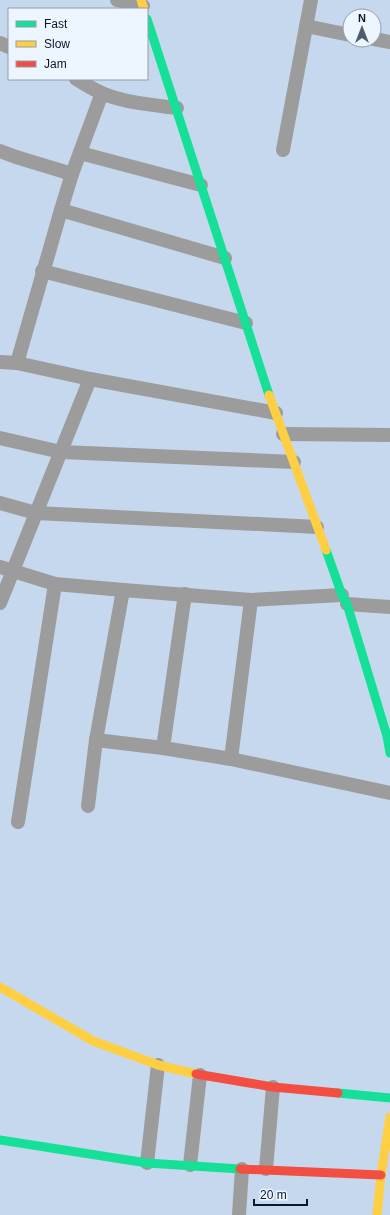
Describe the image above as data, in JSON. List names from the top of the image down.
{
  "legend": ["Fast", "Slow", "Jam"],
  "scale_bar": "20 m",
  "north": "top"
}
